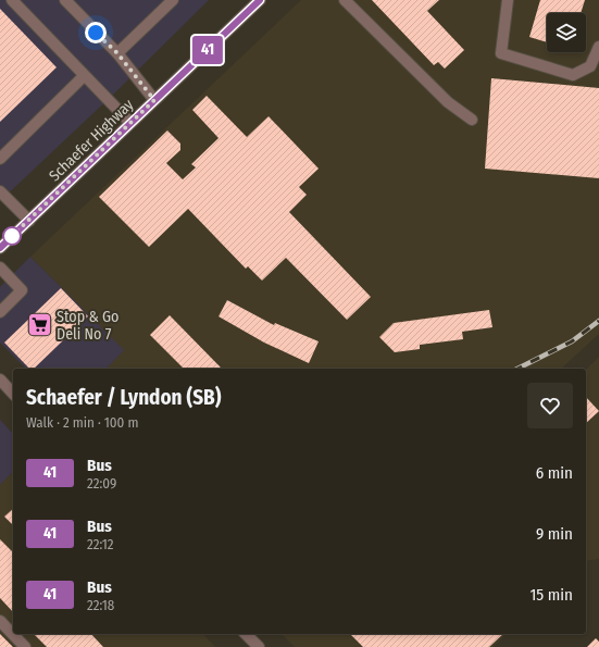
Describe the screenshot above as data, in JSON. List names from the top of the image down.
{
  "streets": {
    "street": ["Schaefer Highway"]
  },
  "places": {
    "supermarket": ["Stop & Go Deli No 7"]
  },
  "lines": ["bus line 41"],
  "page": {
    "on_map": "41",
    "heading": ["Schaefer / Lyndon (SB)", "Walk · 2 min · 100 m"],
    "list": [
      {
        "mark": "41",
        "name": "Bus",
        "note": "22:09",
        "value": "6 min"
      },
      {
        "mark": "41",
        "name": "Bus",
        "note": "22:12",
        "value": "9 min"
      },
      {
        "mark": "41",
        "name": "Bus",
        "note": "22:18",
        "value": "15 min"
      }
    ]
  }
}
